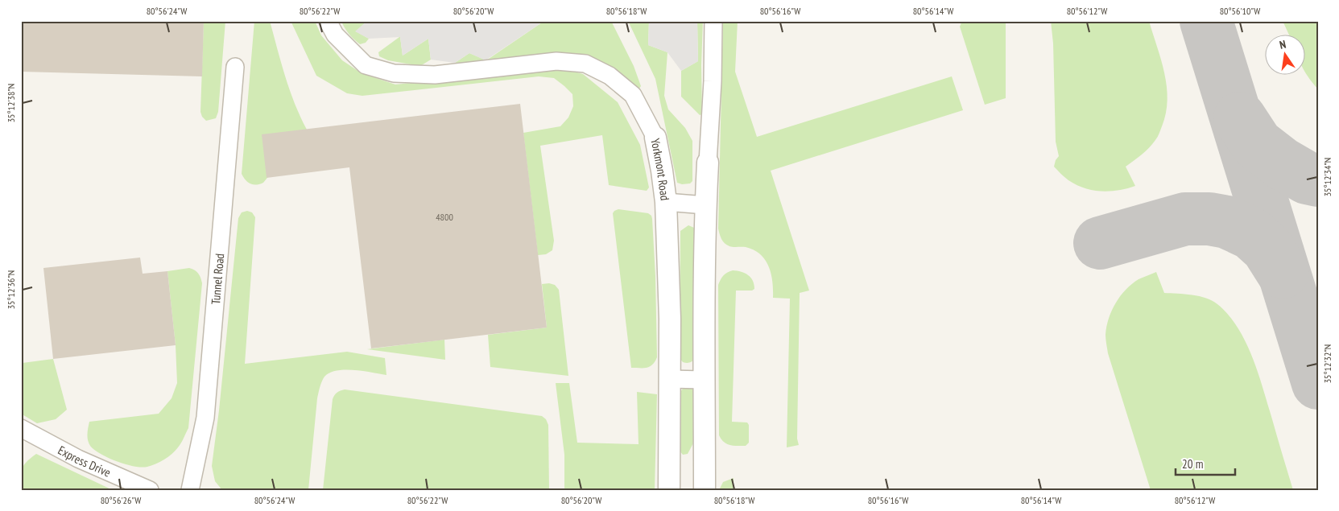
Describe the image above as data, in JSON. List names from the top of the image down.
{
  "streets": {
    "street": ["Yorkmont Road", "Tunnel Road", "Express Drive"]
  },
  "house_numbers": ["4800"],
  "scale_bar": "20 m",
  "north": "top",
  "coordinates": [
    "80°56'24\"W",
    "80°56'22\"W",
    "80°56'20\"W",
    "80°56'18\"W",
    "80°56'16\"W",
    "80°56'14\"W",
    "80°56'12\"W",
    "80°56'10\"W",
    "35°12'38\"N",
    "35°12'34\"N",
    "35°12'36\"N",
    "35°12'32\"N",
    "80°56'26\"W"
  ]
}
